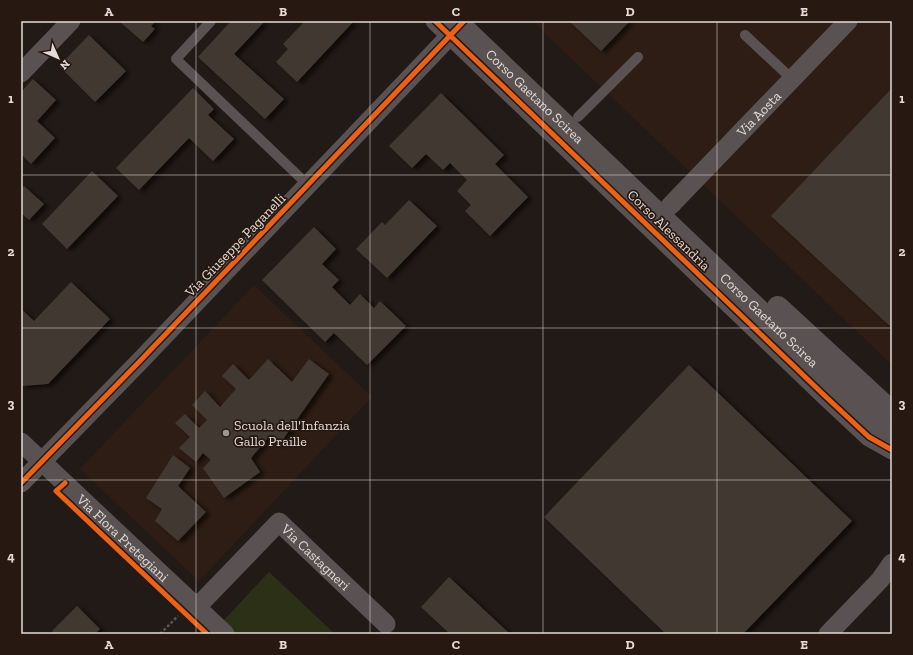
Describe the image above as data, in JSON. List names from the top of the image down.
{
  "streets": {
    "street": [
      "Corso Gaetano Scirea",
      "Via Aosta",
      "Corso Alessandria",
      "Via Giuseppe Paganelli",
      "Via Flora Pretegiani",
      "Via Castagneri"
    ]
  },
  "crossings": [
    ["Corso Gaetano Scirea", "Corso Alessandria"],
    ["Corso Gaetano Scirea", "Via Giuseppe Paganelli"],
    ["Via Aosta", "Corso Alessandria"],
    ["Corso Alessandria", "Via Giuseppe Paganelli"],
    ["Via Giuseppe Paganelli", "Via Flora Pretegiani"],
    ["Via Flora Pretegiani", "Via Castagneri"]
  ],
  "places": ["Scuola dell'Infanzia Gallo Praille"],
  "north": "bottom right",
  "grid": {
    "columns": [
      "A",
      "B",
      "C",
      "D",
      "E"
    ],
    "rows": [
      "1",
      "2",
      "3",
      "4"
    ]
  }
}
